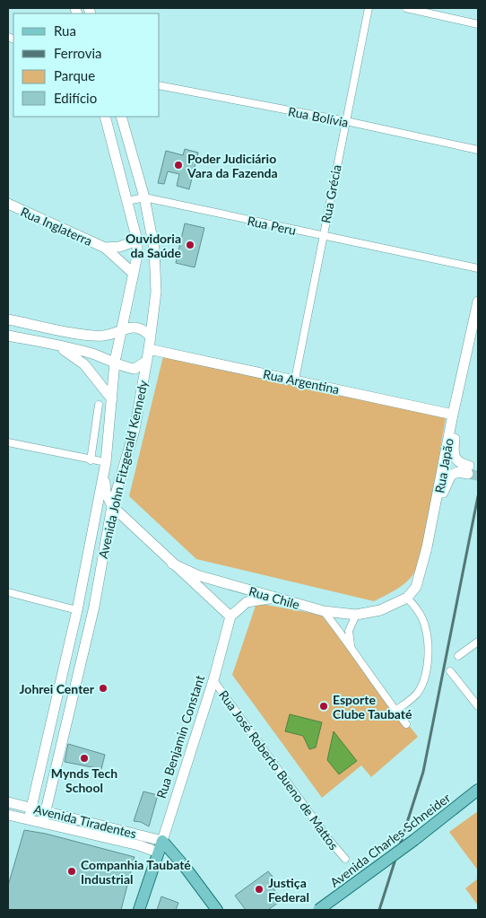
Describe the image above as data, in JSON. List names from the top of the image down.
{
  "streets": {
    "main road": [
      "Rua Inglaterra",
      "Rua Argentina",
      "Rua Japão",
      "Avenida John Fitzgerald Kennedy",
      "Rua Chile",
      "Rua Benjamin Constant",
      "Avenida Tiradentes",
      "Avenida Charles Schneider"
    ],
    "street": [
      "Rua Bolívia",
      "Rua Grécia",
      "Rua Peru",
      "Rua José Roberto Bueno de Mattos"
    ]
  },
  "crossings": [
    ["Rua Bolívia", "Rua Grécia"],
    ["Rua Grécia", "Rua Peru"],
    ["Rua Grécia", "Rua Argentina"],
    ["Rua Peru", "Avenida John Fitzgerald Kennedy"],
    ["Rua Argentina", "Rua Japão"],
    ["Rua Argentina", "Avenida John Fitzgerald Kennedy"],
    ["Rua Japão", "Rua Chile"],
    ["Avenida John Fitzgerald Kennedy", "Rua Chile"],
    ["Avenida John Fitzgerald Kennedy", "Avenida Tiradentes"],
    ["Rua Chile", "Rua Benjamin Constant"],
    ["Rua Benjamin Constant", "Rua José Roberto Bueno de Mattos"],
    ["Rua Benjamin Constant", "Avenida Tiradentes"]
  ],
  "places": [
    "Poder Judiciário Vara da Fazenda",
    "Ouvidoria da Saúde",
    "Johrei Center",
    "Esporte Clube Taubaté",
    "Mynds Tech School",
    "Companhia Taubaté Industrial",
    "Justiça Federal"
  ],
  "legend": [
    "Rua",
    "Ferrovia",
    "Parque",
    "Edifício"
  ]
}
